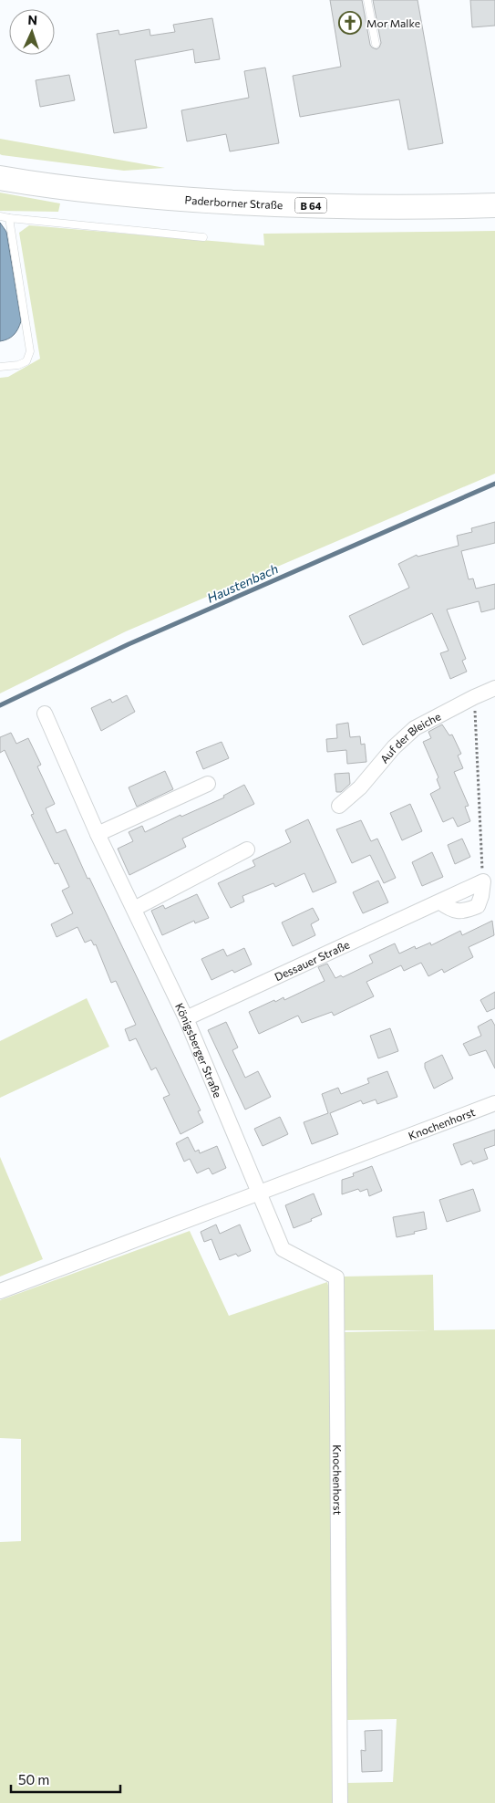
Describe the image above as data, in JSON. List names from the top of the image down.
{
  "streets": {
    "main road": ["Paderborner Straße", "B 64"],
    "street": [
      "Auf der Bleiche",
      "Dessauer Straße",
      "Königsberger Straße",
      "Knochenhorst"
    ]
  },
  "crossings": [
    ["Dessauer Straße", "Königsberger Straße"],
    ["Königsberger Straße", "Knochenhorst"]
  ],
  "water": ["Haustenbach"],
  "places": {
    "church": ["Mor Malke"]
  },
  "scale_bar": "50 m",
  "north": "top"
}
